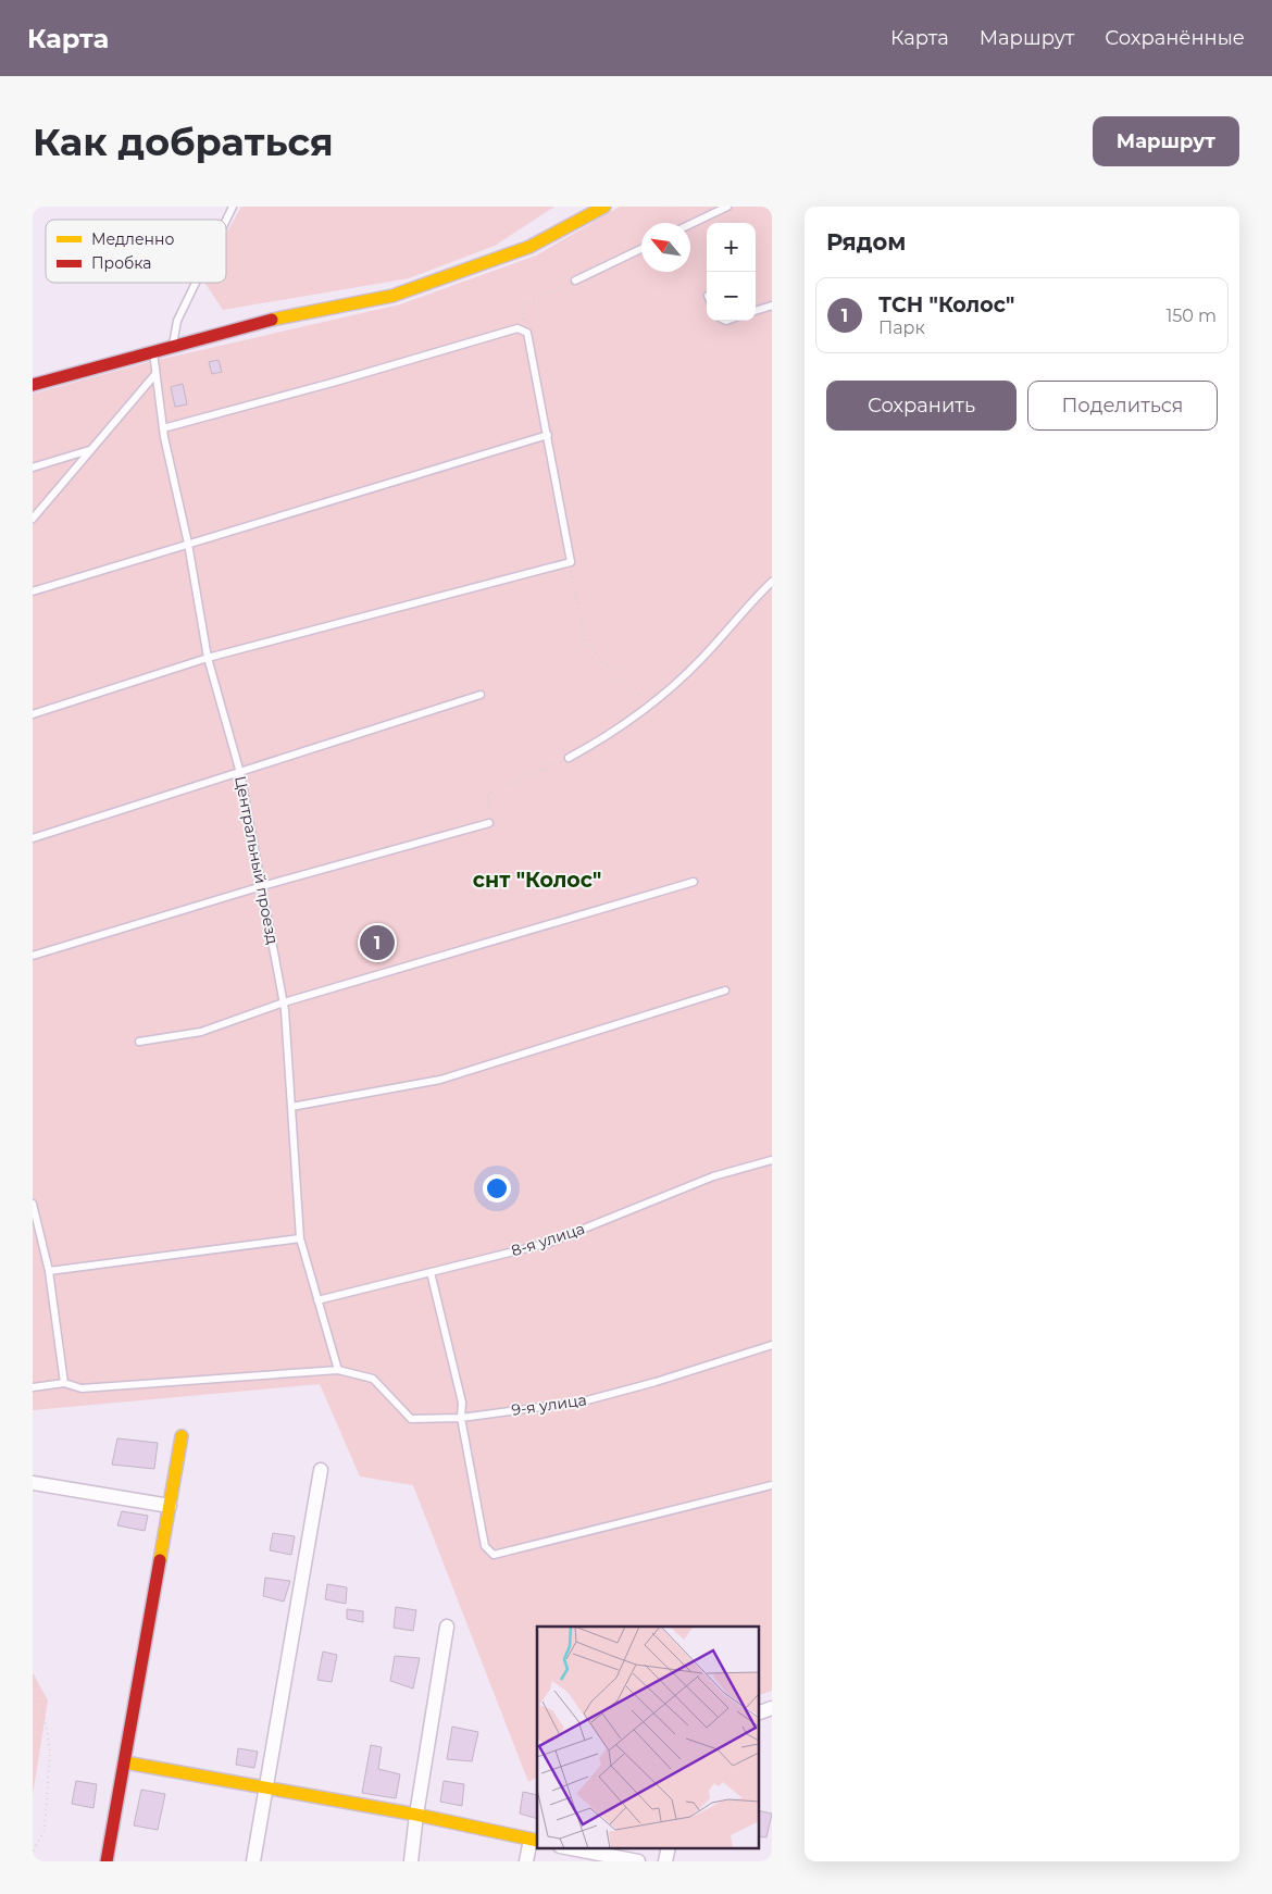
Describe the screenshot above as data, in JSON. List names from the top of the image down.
{
  "streets": {
    "lane": ["Центральный проезд", "8-я улица", "9-я улица"]
  },
  "crossings": [
    ["Центральный проезд", "8-я улица"],
    ["Центральный проезд", "9-я улица"]
  ],
  "districts": ["снт \"Колос\""],
  "legend": ["Медленно", "Пробка"],
  "north": "top left",
  "page": {
    "header": "Карта",
    "nav": ["Карта", "Маршрут", "Сохранённые"],
    "buttons": [
      "Маршрут",
      ["Сохранить", "Поделиться"]
    ],
    "title": "Как добраться",
    "heading": "Рядом",
    "map_buttons": ["+", "−"],
    "list": [
      {
        "mark": "1",
        "name": "ТСН \"Колос\"",
        "note": "Парк",
        "value": "150 m"
      }
    ],
    "pins": "1"
  }
}
